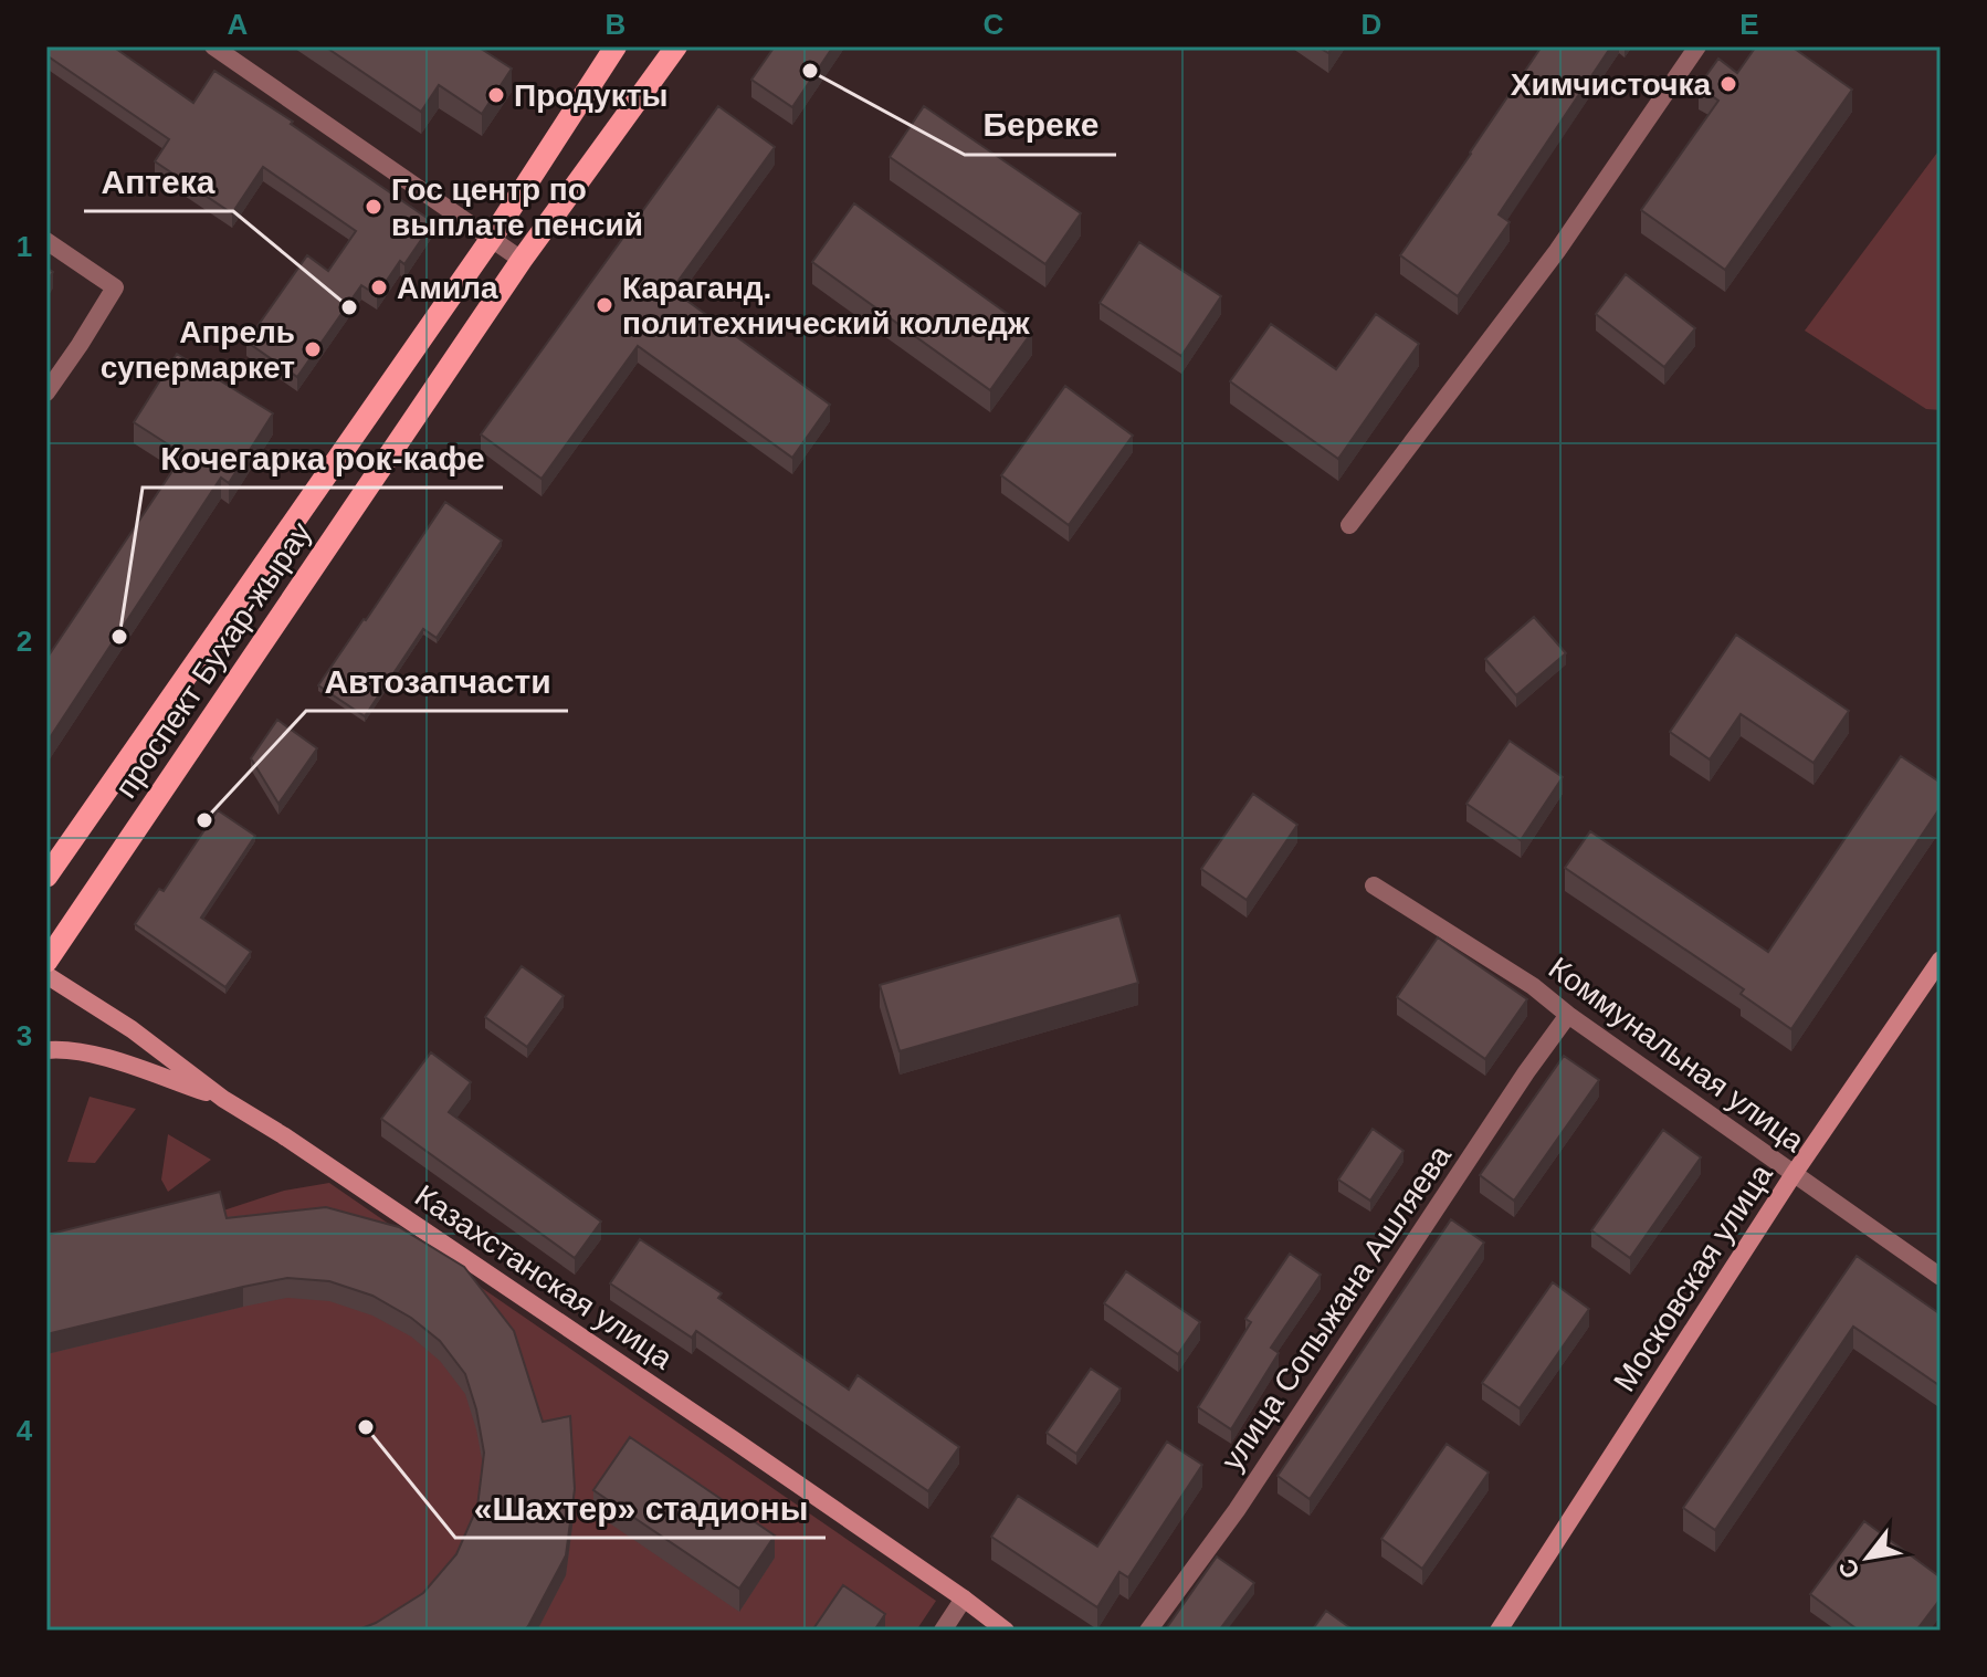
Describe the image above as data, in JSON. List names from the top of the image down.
{
  "streets": {
    "main road": ["проспект Бухар-жырау", "Казахстанская улица", "Московская улица"],
    "street": ["Коммунальная улица", "улица Сопыжана Ашляева"]
  },
  "crossings": [
    ["Коммунальная улица", "Московская улица"],
    ["Коммунальная улица", "улица Сопыжана Ашляева"]
  ],
  "places": [
    "Береке",
    "Химчисточка",
    "Продукты",
    "Гос центр по выплате пенсий",
    "Амила",
    "Караганд. политехнический колледж",
    "Аптека",
    "Апрель супермаркет",
    "Кочегарка рок-кафе",
    "Автозапчасти",
    "«Шахтер» стадионы"
  ],
  "north": "bottom left",
  "grid": {
    "columns": [
      "A",
      "B",
      "C",
      "D",
      "E"
    ],
    "rows": [
      "1",
      "2",
      "3",
      "4"
    ]
  }
}
